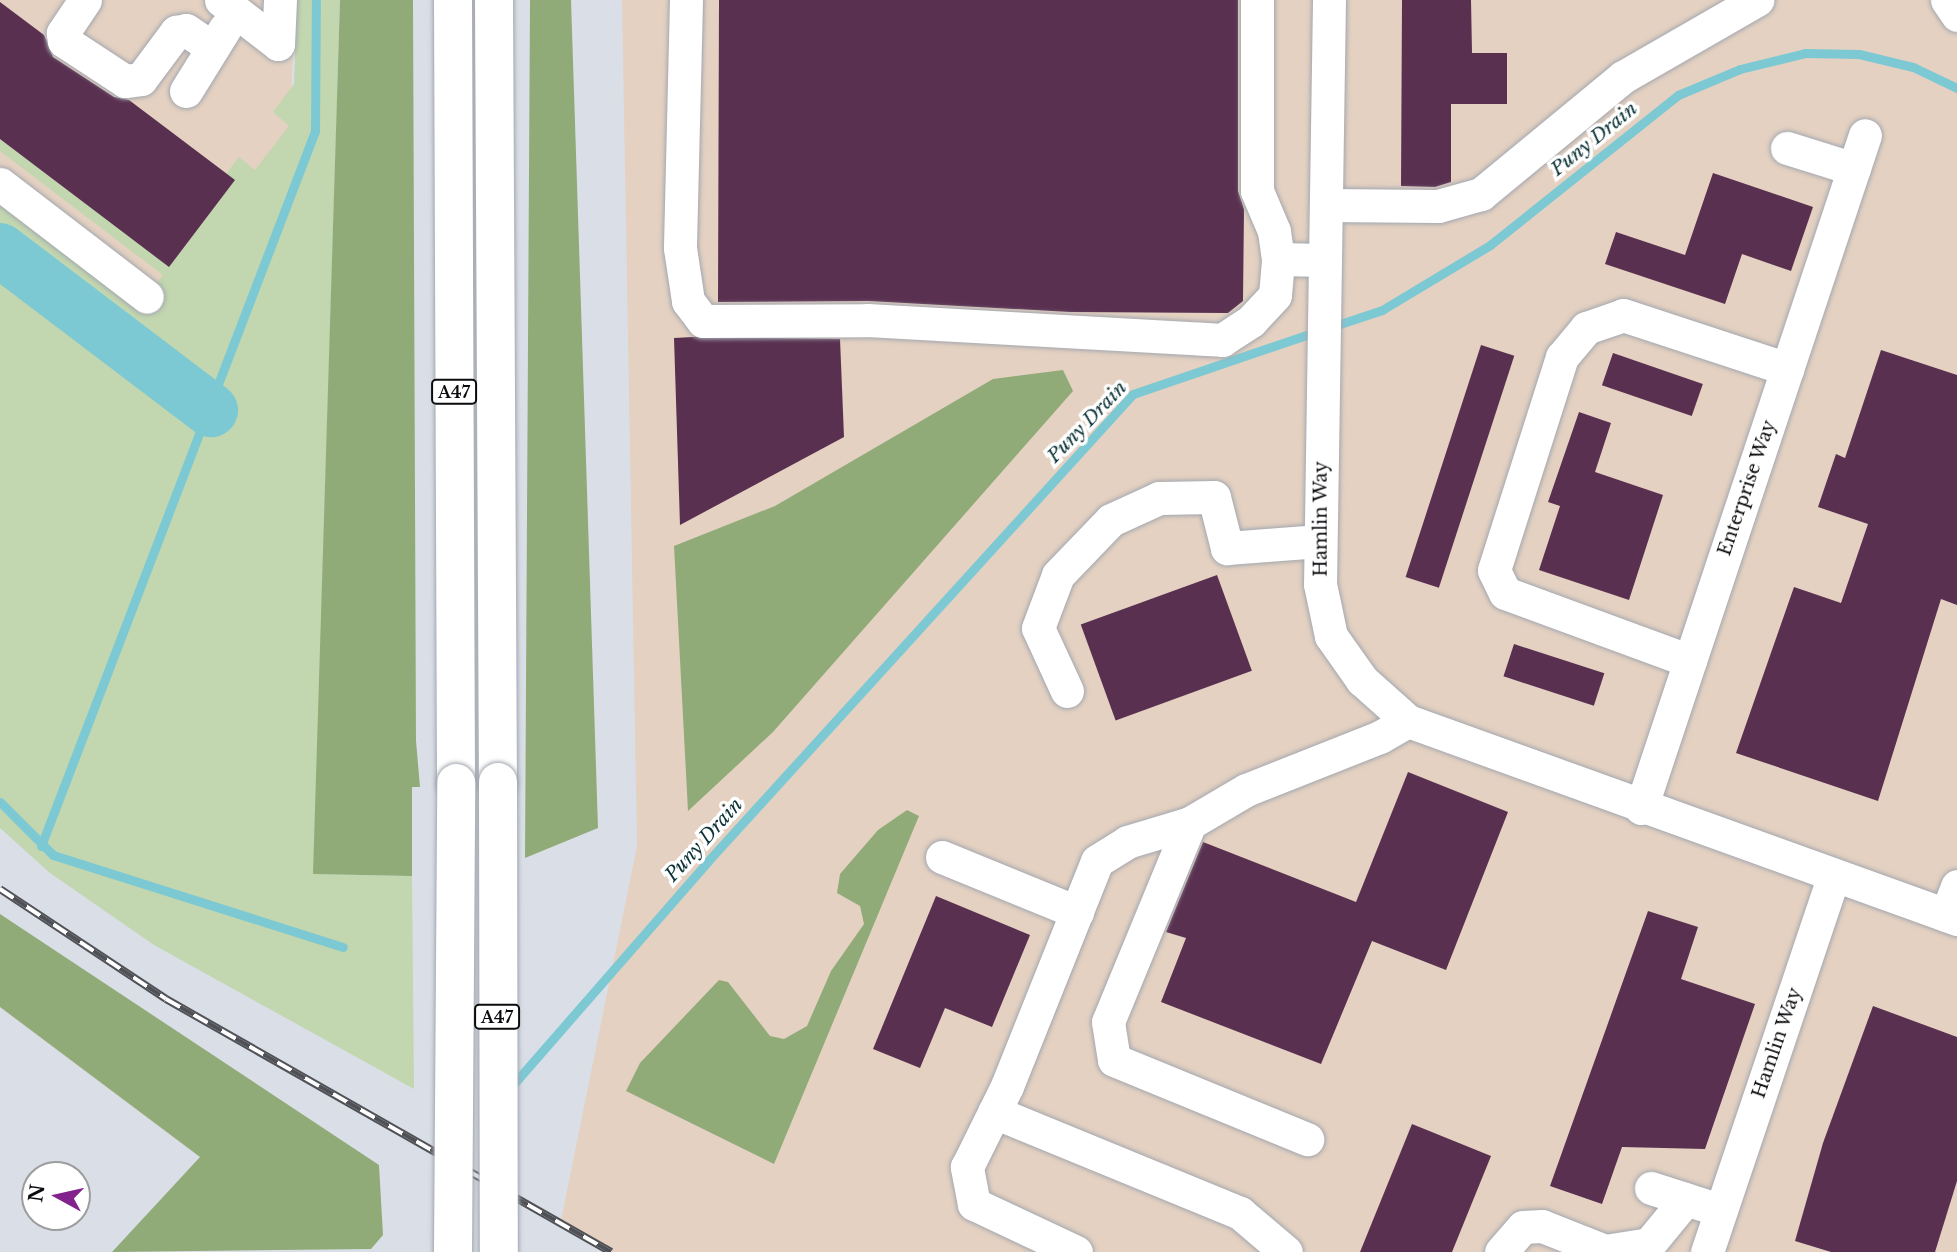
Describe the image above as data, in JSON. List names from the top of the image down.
{
  "streets": {
    "highway": ["A47"],
    "street": ["Enterprise Way", "Hamlin Way"]
  },
  "crossings": [
    ["Enterprise Way", "Hamlin Way"]
  ],
  "water": ["Puny Drain"],
  "north": "left"
}
